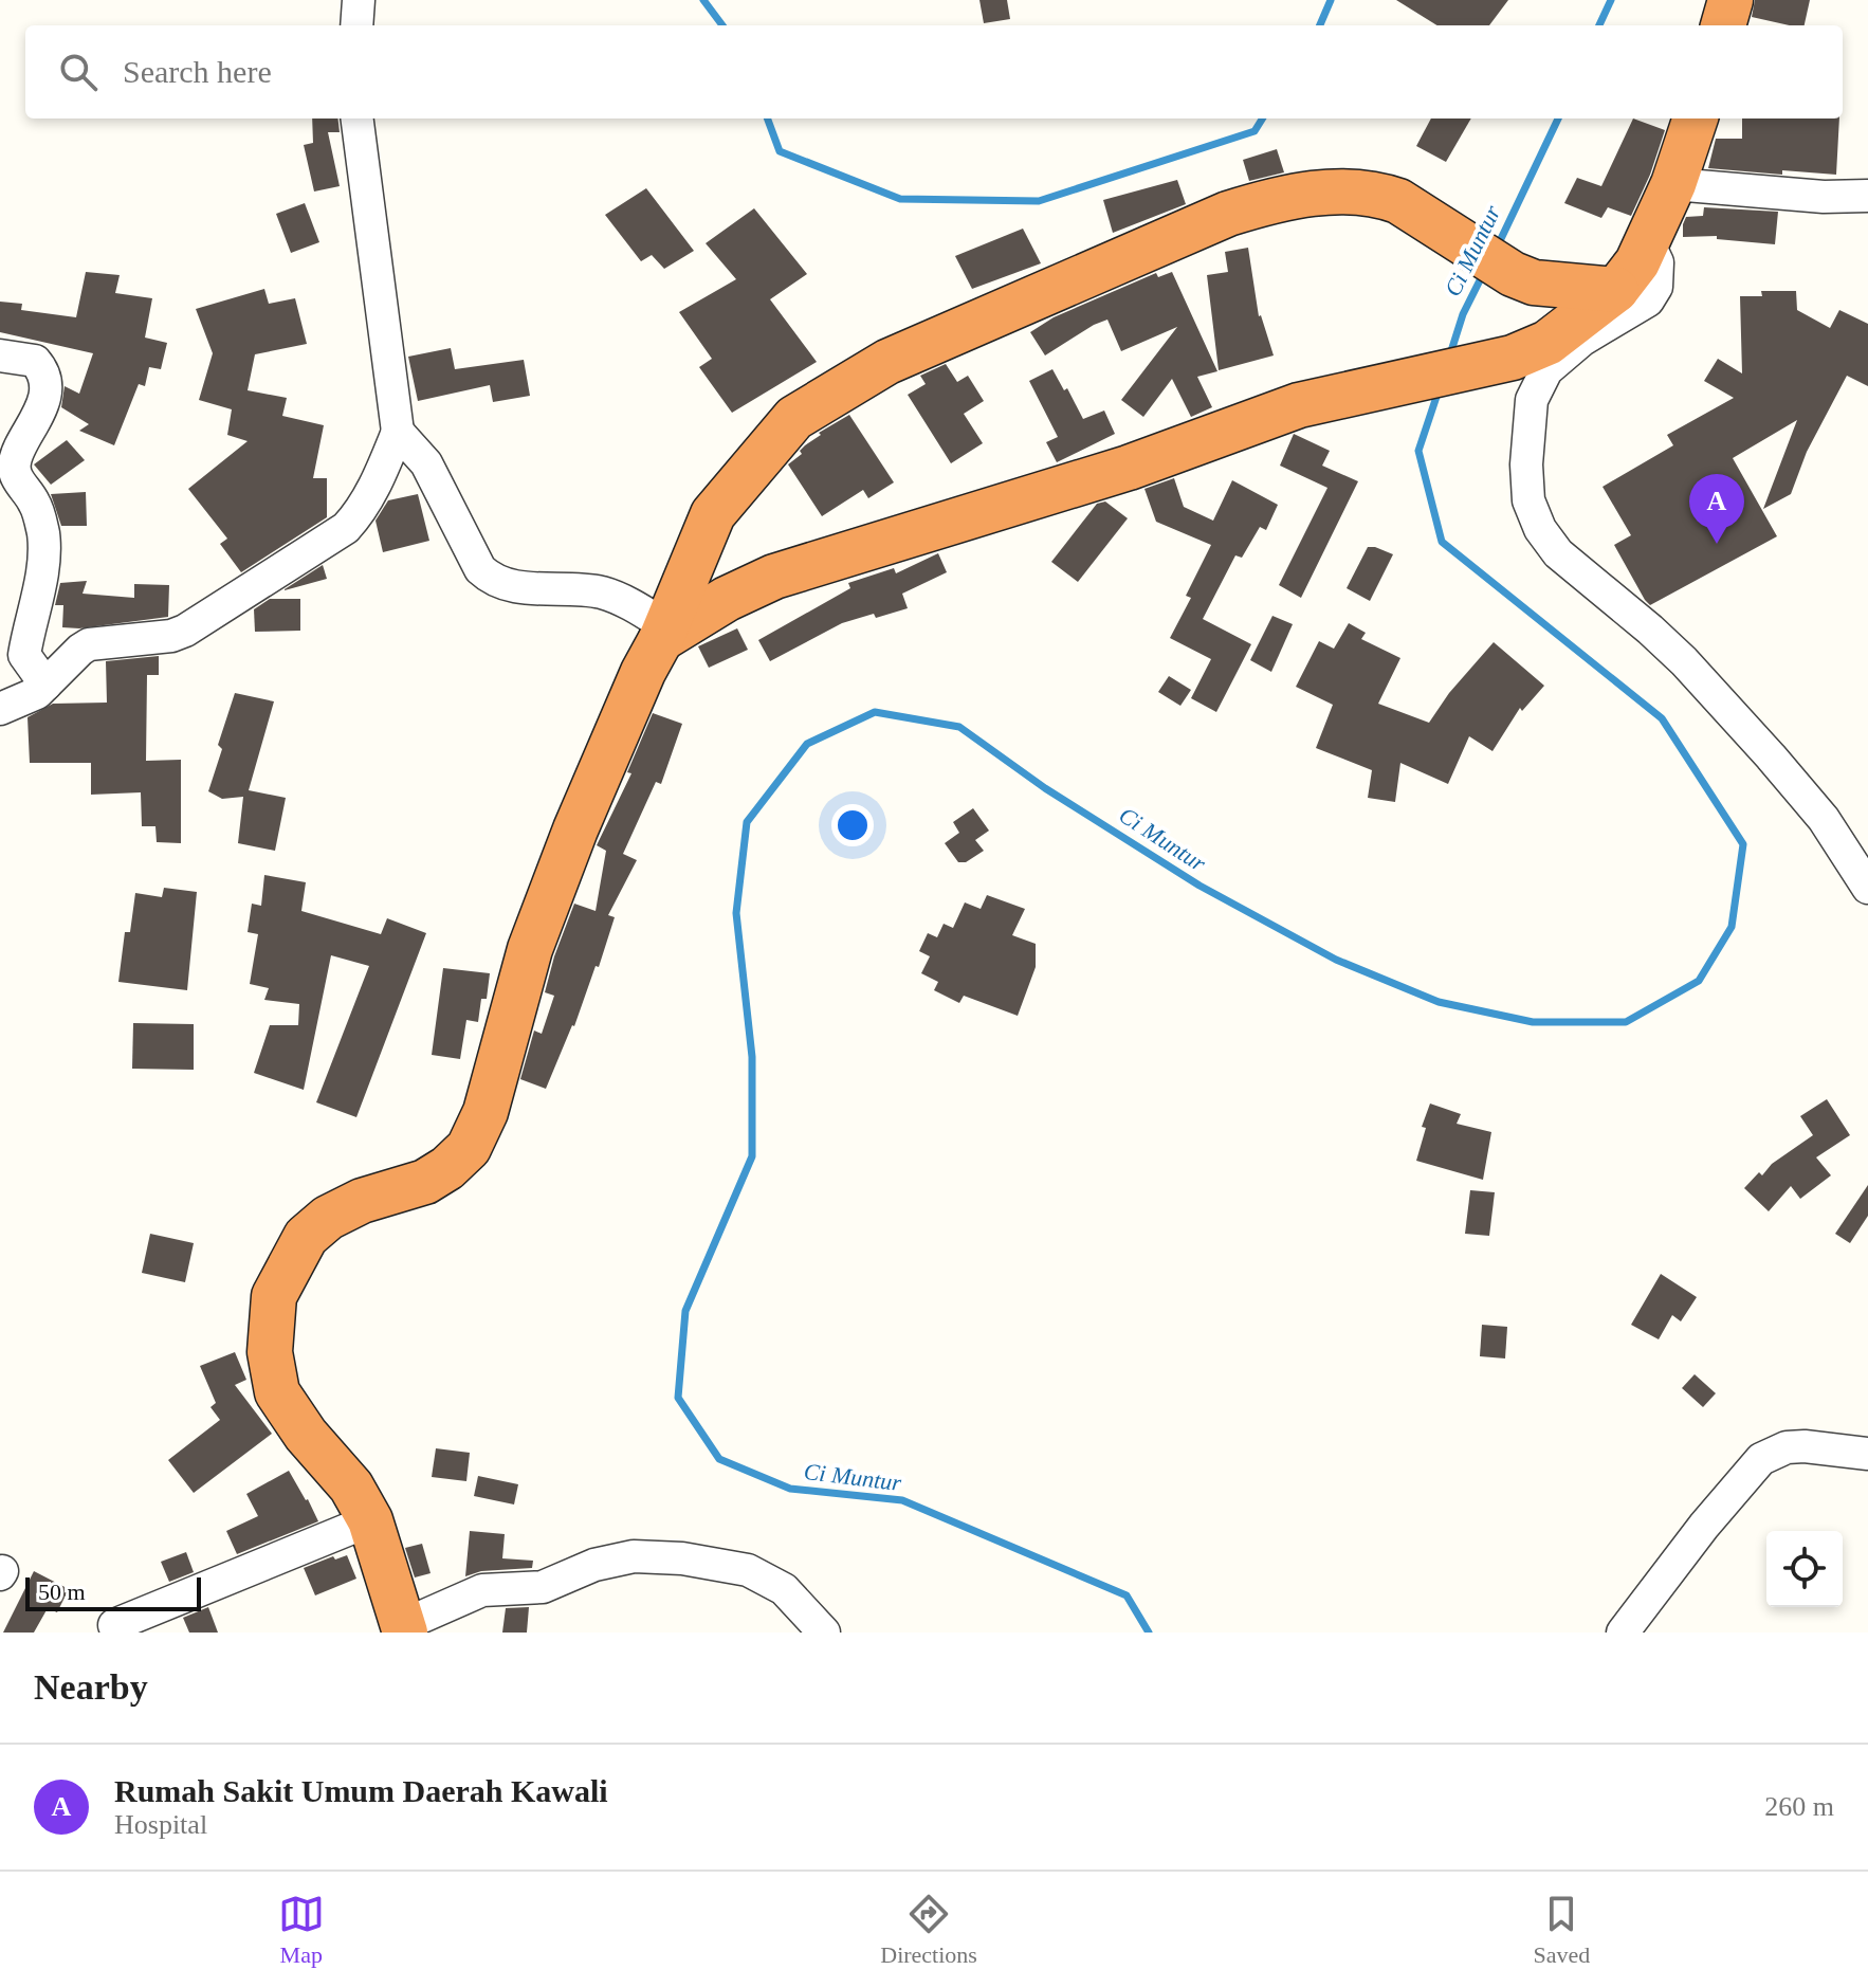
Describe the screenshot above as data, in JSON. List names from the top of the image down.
{
  "water": ["Ci Muntur"],
  "scale_bar": "50 m",
  "page": {
    "search": "Search here",
    "pins": "A",
    "scale": "50 m",
    "heading": "Nearby",
    "list": [
      {
        "mark": "A",
        "name": "Rumah Sakit Umum Daerah Kawali",
        "note": "Hospital",
        "value": "260 m"
      }
    ],
    "nav": ["Map", "Directions", "Saved"]
  }
}
